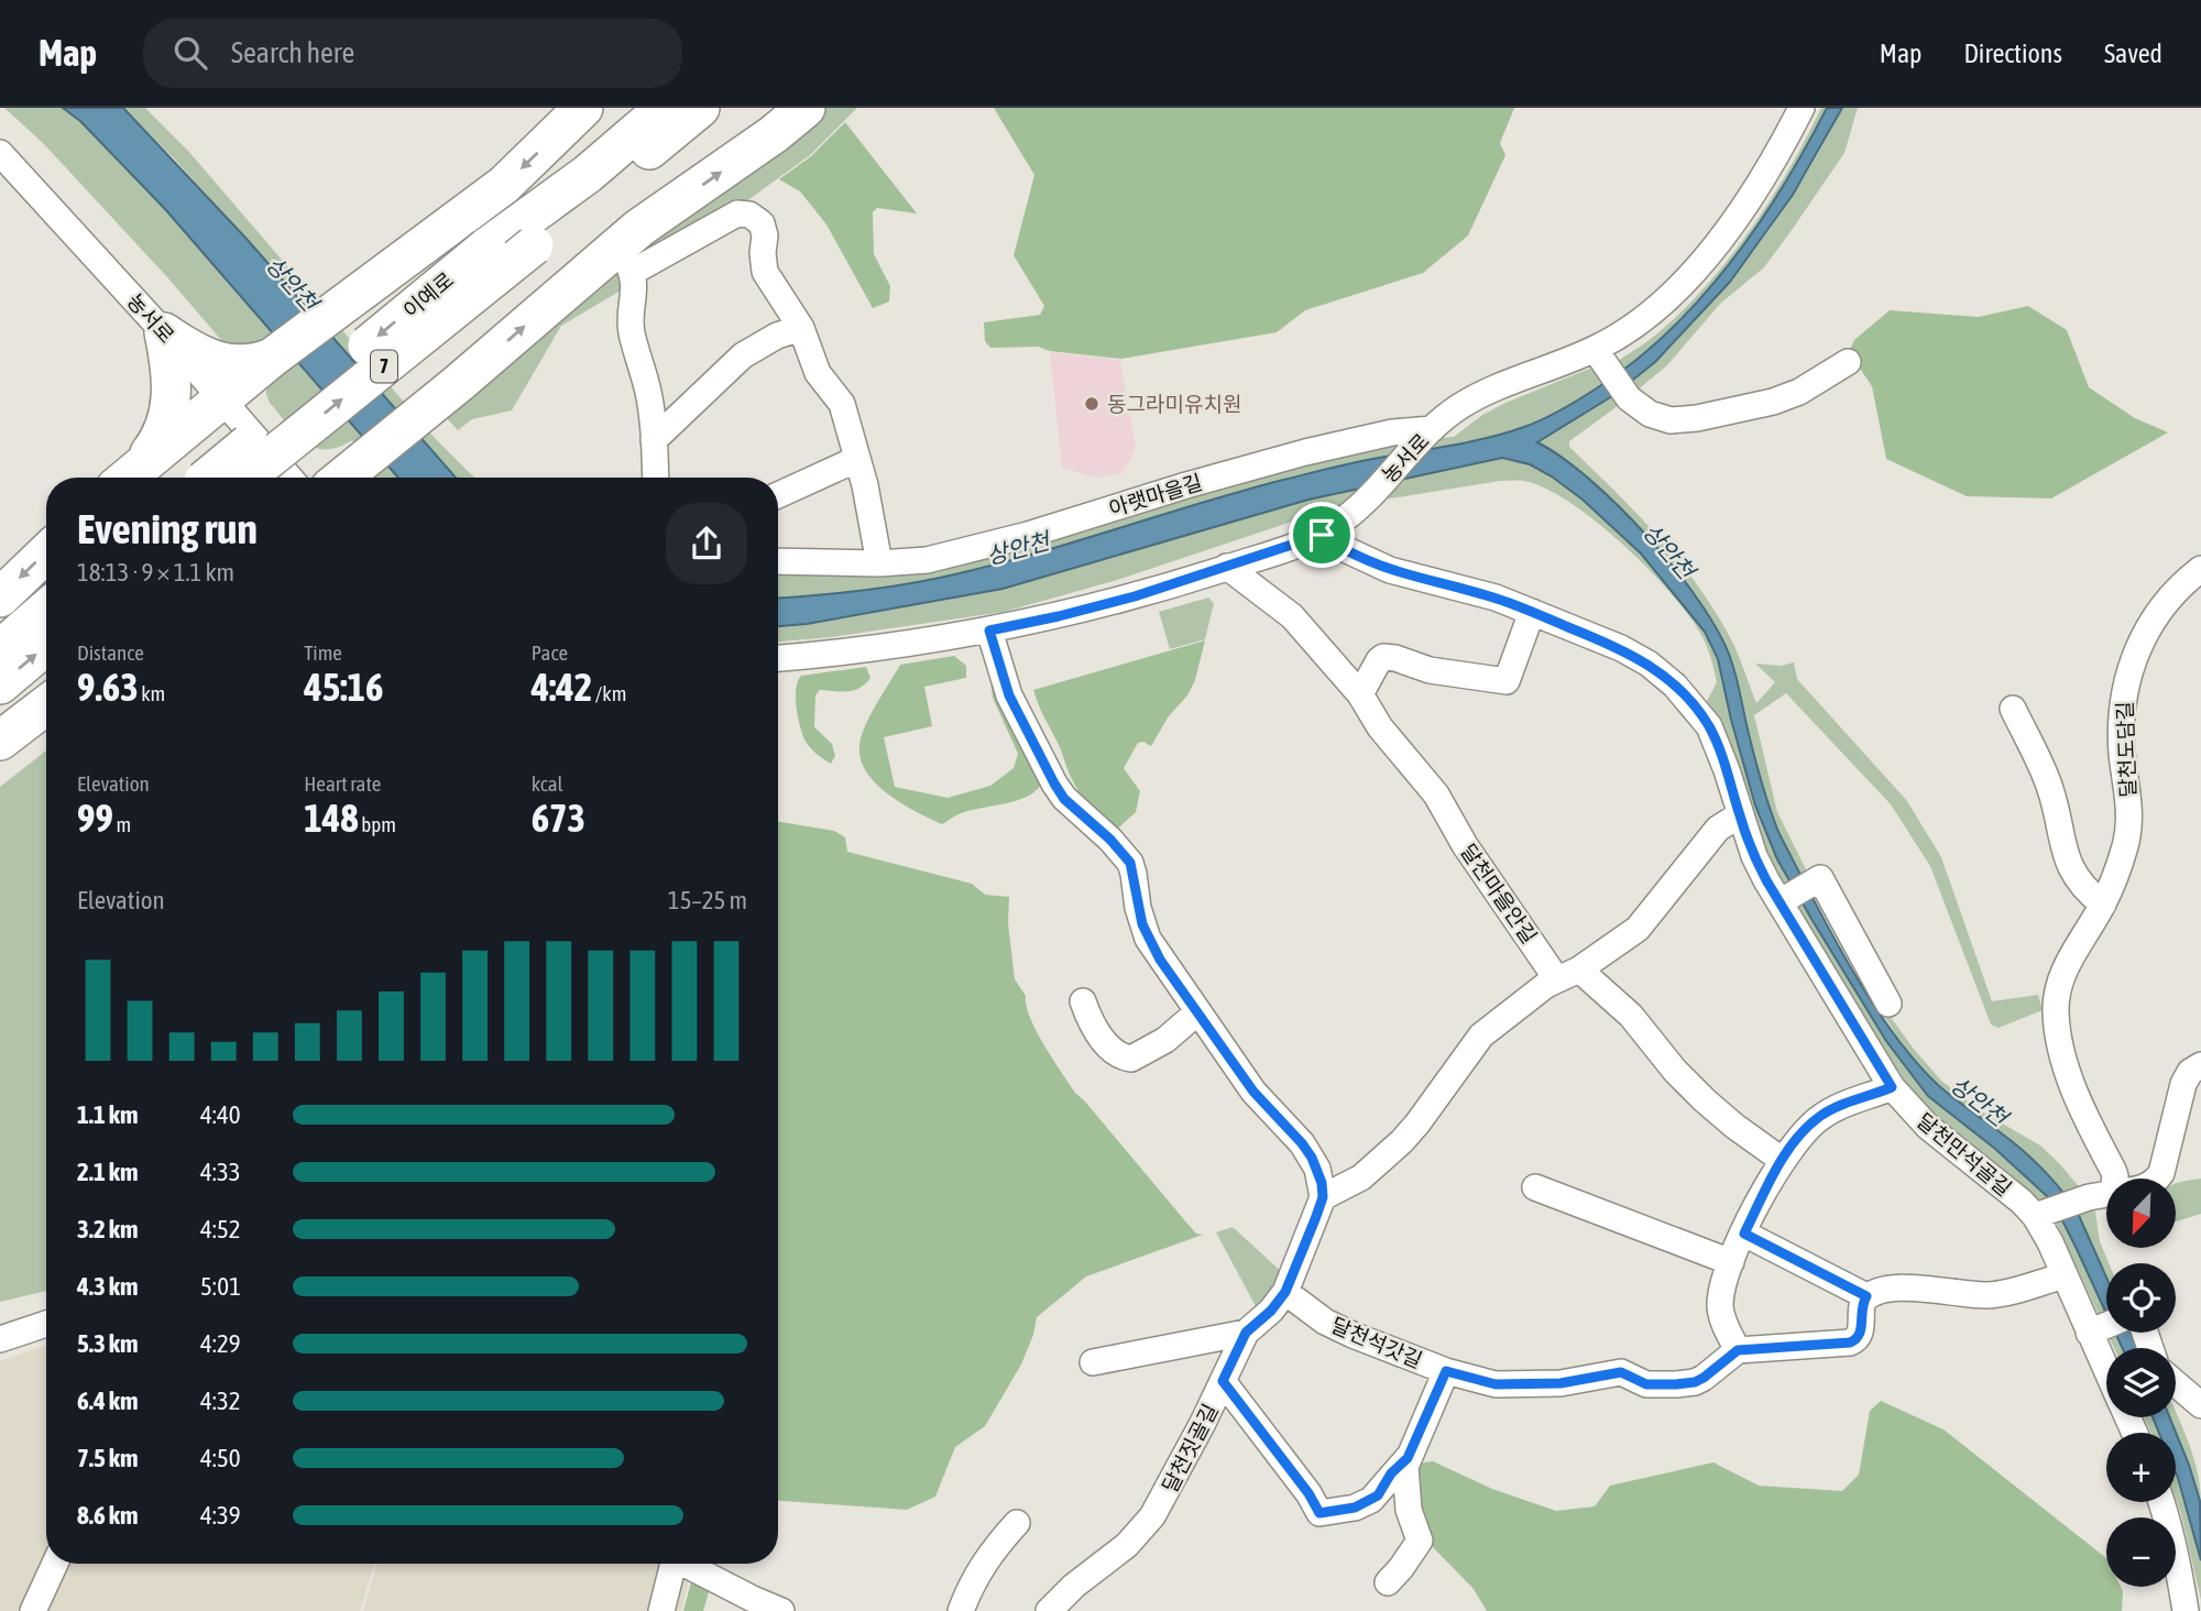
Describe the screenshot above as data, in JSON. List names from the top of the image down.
{
  "streets": {
    "highway": ["이예로", "7"],
    "street": [
      "농서로",
      "아랫마을길",
      "달천도담길",
      "달천마을안길",
      "달천만석골길",
      "달천석갓길",
      "달천짓골길"
    ]
  },
  "crossings": [
    ["농서로", "아랫마을길"],
    ["농서로", "달천마을안길"],
    ["농서로", "달천만석골길"],
    ["달천석갓길", "달천짓골길"]
  ],
  "water": ["상안천"],
  "places": ["동그라미유치원"],
  "north": "bottom left",
  "page": {
    "header": "Map",
    "search": "Search here",
    "nav": ["Map", "Directions", "Saved"],
    "heading": ["Evening run", "18:13 · 9 × 1.1 km"],
    "stats": [
      ["Distance", "9.63 km"],
      ["Time", "45:16"],
      ["Pace", "4:42 /km"],
      ["Elevation", "99 m"],
      ["Heart rate", "148 bpm"],
      ["kcal", "673"]
    ],
    "chart": ["Elevation", "15–25 m"],
    "list": [
      {
        "name": "1.1 km",
        "note": "4:40"
      },
      {
        "name": "2.1 km",
        "note": "4:33"
      },
      {
        "name": "3.2 km",
        "note": "4:52"
      },
      {
        "name": "4.3 km",
        "note": "5:01"
      },
      {
        "name": "5.3 km",
        "note": "4:29"
      },
      {
        "name": "6.4 km",
        "note": "4:32"
      },
      {
        "name": "7.5 km",
        "note": "4:50"
      },
      {
        "name": "8.6 km",
        "note": "4:39"
      }
    ],
    "map_buttons": ["+", "−"]
  }
}
